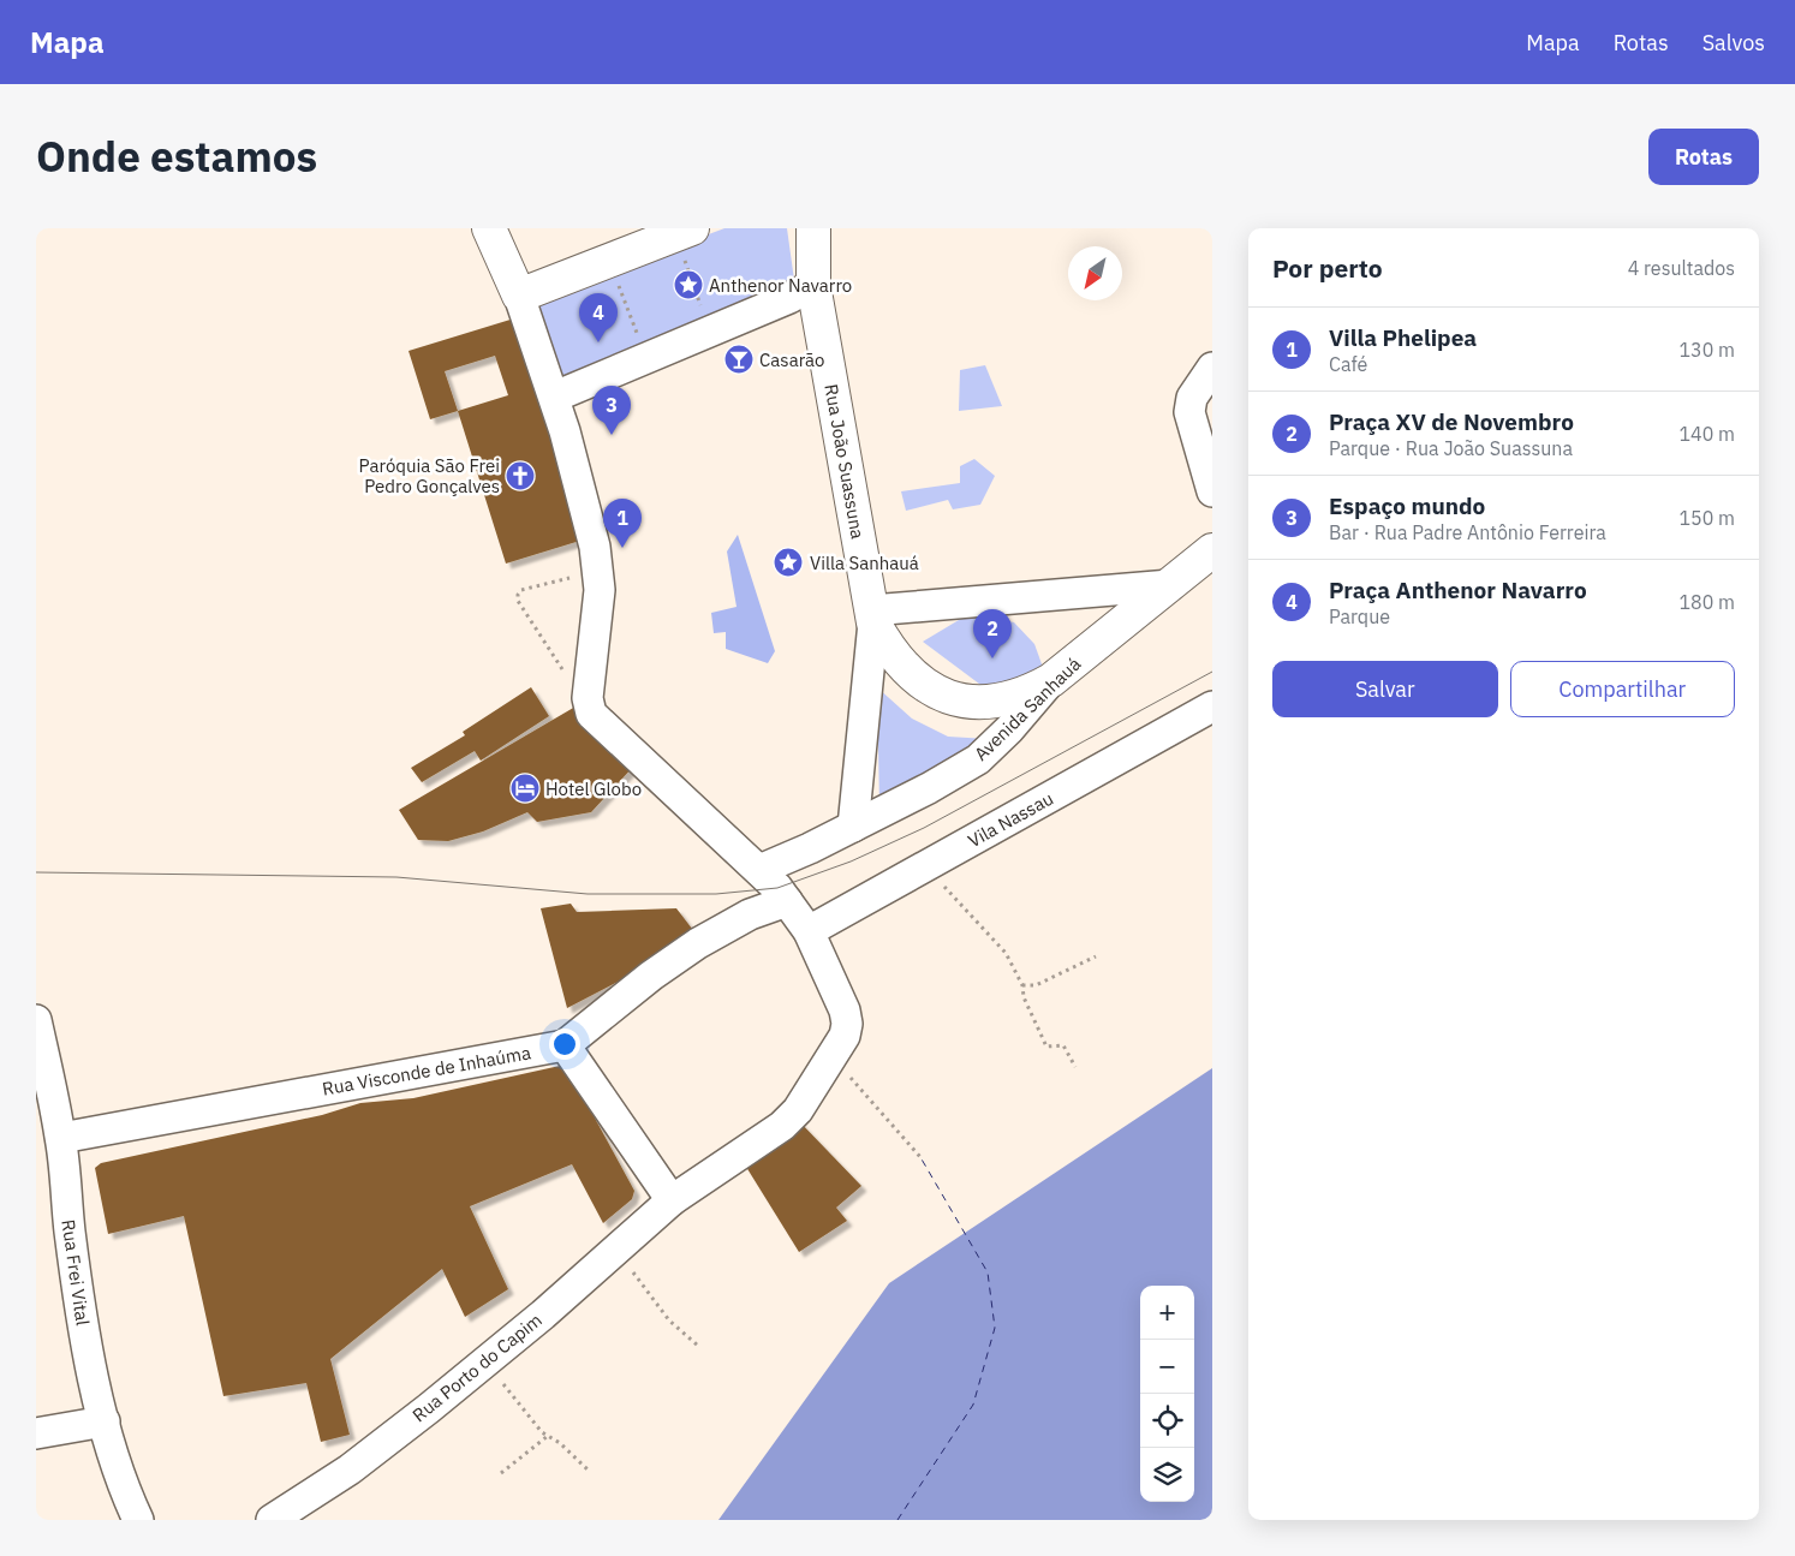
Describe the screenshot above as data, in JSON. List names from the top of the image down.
{
  "streets": {
    "main road": ["Rua João Suassuna", "Avenida Sanhauá"],
    "street": [
      "Vila Nassau",
      "Rua Visconde de Inhaúma",
      "Rua Frei Vital",
      "Rua Porto do Capim"
    ]
  },
  "crossings": [
    ["Rua João Suassuna", "Avenida Sanhauá"],
    ["Vila Nassau", "Rua Porto do Capim"],
    ["Rua Visconde de Inhaúma", "Rua Frei Vital"]
  ],
  "places": {
    "place": ["Anthenor Navarro", "Villa Sanhauá"],
    "bar": ["Casarão"],
    "church": ["Paróquia São Frei Pedro Gonçalves"],
    "hotel": ["Hotel Globo"]
  },
  "north": "bottom left",
  "page": {
    "header": "Mapa",
    "nav": ["Mapa", "Rotas", "Salvos"],
    "title": "Onde estamos",
    "buttons": [
      "Rotas",
      ["Salvar", "Compartilhar"]
    ],
    "heading": ["Por perto", "4 resultados"],
    "pins": [
      "4",
      "3",
      "1",
      "2"
    ],
    "list": [
      {
        "mark": "1",
        "name": "Villa Phelipea",
        "note": "Café",
        "value": "130 m"
      },
      {
        "mark": "2",
        "name": "Praça XV de Novembro",
        "note": "Parque · Rua João Suassuna",
        "value": "140 m"
      },
      {
        "mark": "3",
        "name": "Espaço mundo",
        "note": "Bar · Rua Padre Antônio Ferreira",
        "value": "150 m"
      },
      {
        "mark": "4",
        "name": "Praça Anthenor Navarro",
        "note": "Parque",
        "value": "180 m"
      }
    ],
    "map_buttons": ["+", "−"]
  }
}
